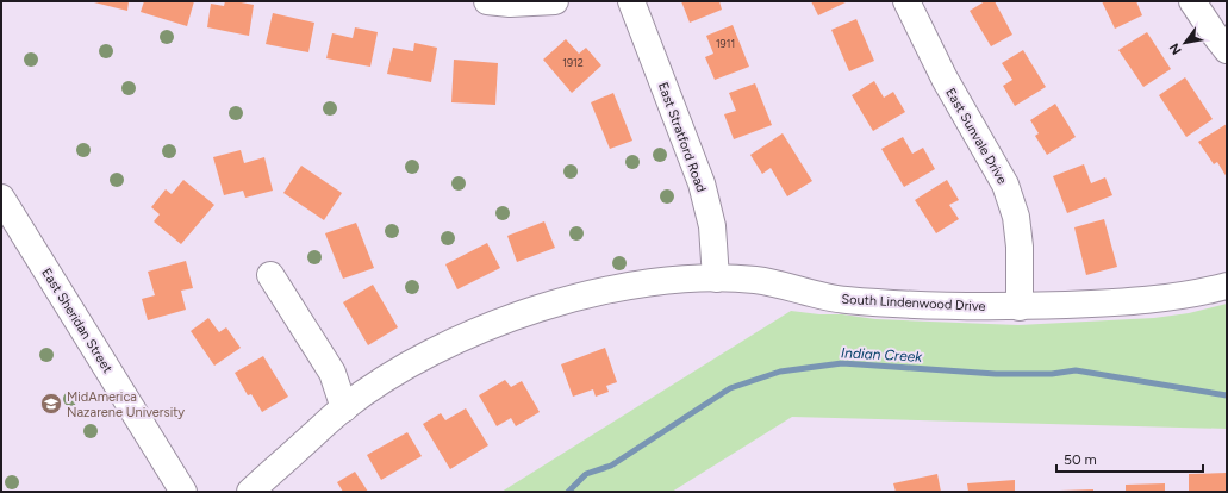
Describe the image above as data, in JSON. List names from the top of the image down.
{
  "streets": {
    "street": [
      "East Sunvale Drive",
      "East Stratford Road",
      "South Lindenwood Drive",
      "East Sheridan Street"
    ]
  },
  "crossings": [
    ["East Sunvale Drive", "South Lindenwood Drive"],
    ["East Stratford Road", "South Lindenwood Drive"]
  ],
  "water": ["Indian Creek"],
  "places": {
    "school or university": ["MidAmerica Nazarene University"]
  },
  "house_numbers": ["1911", "1912"],
  "scale_bar": "50 m",
  "north": "bottom left"
}
